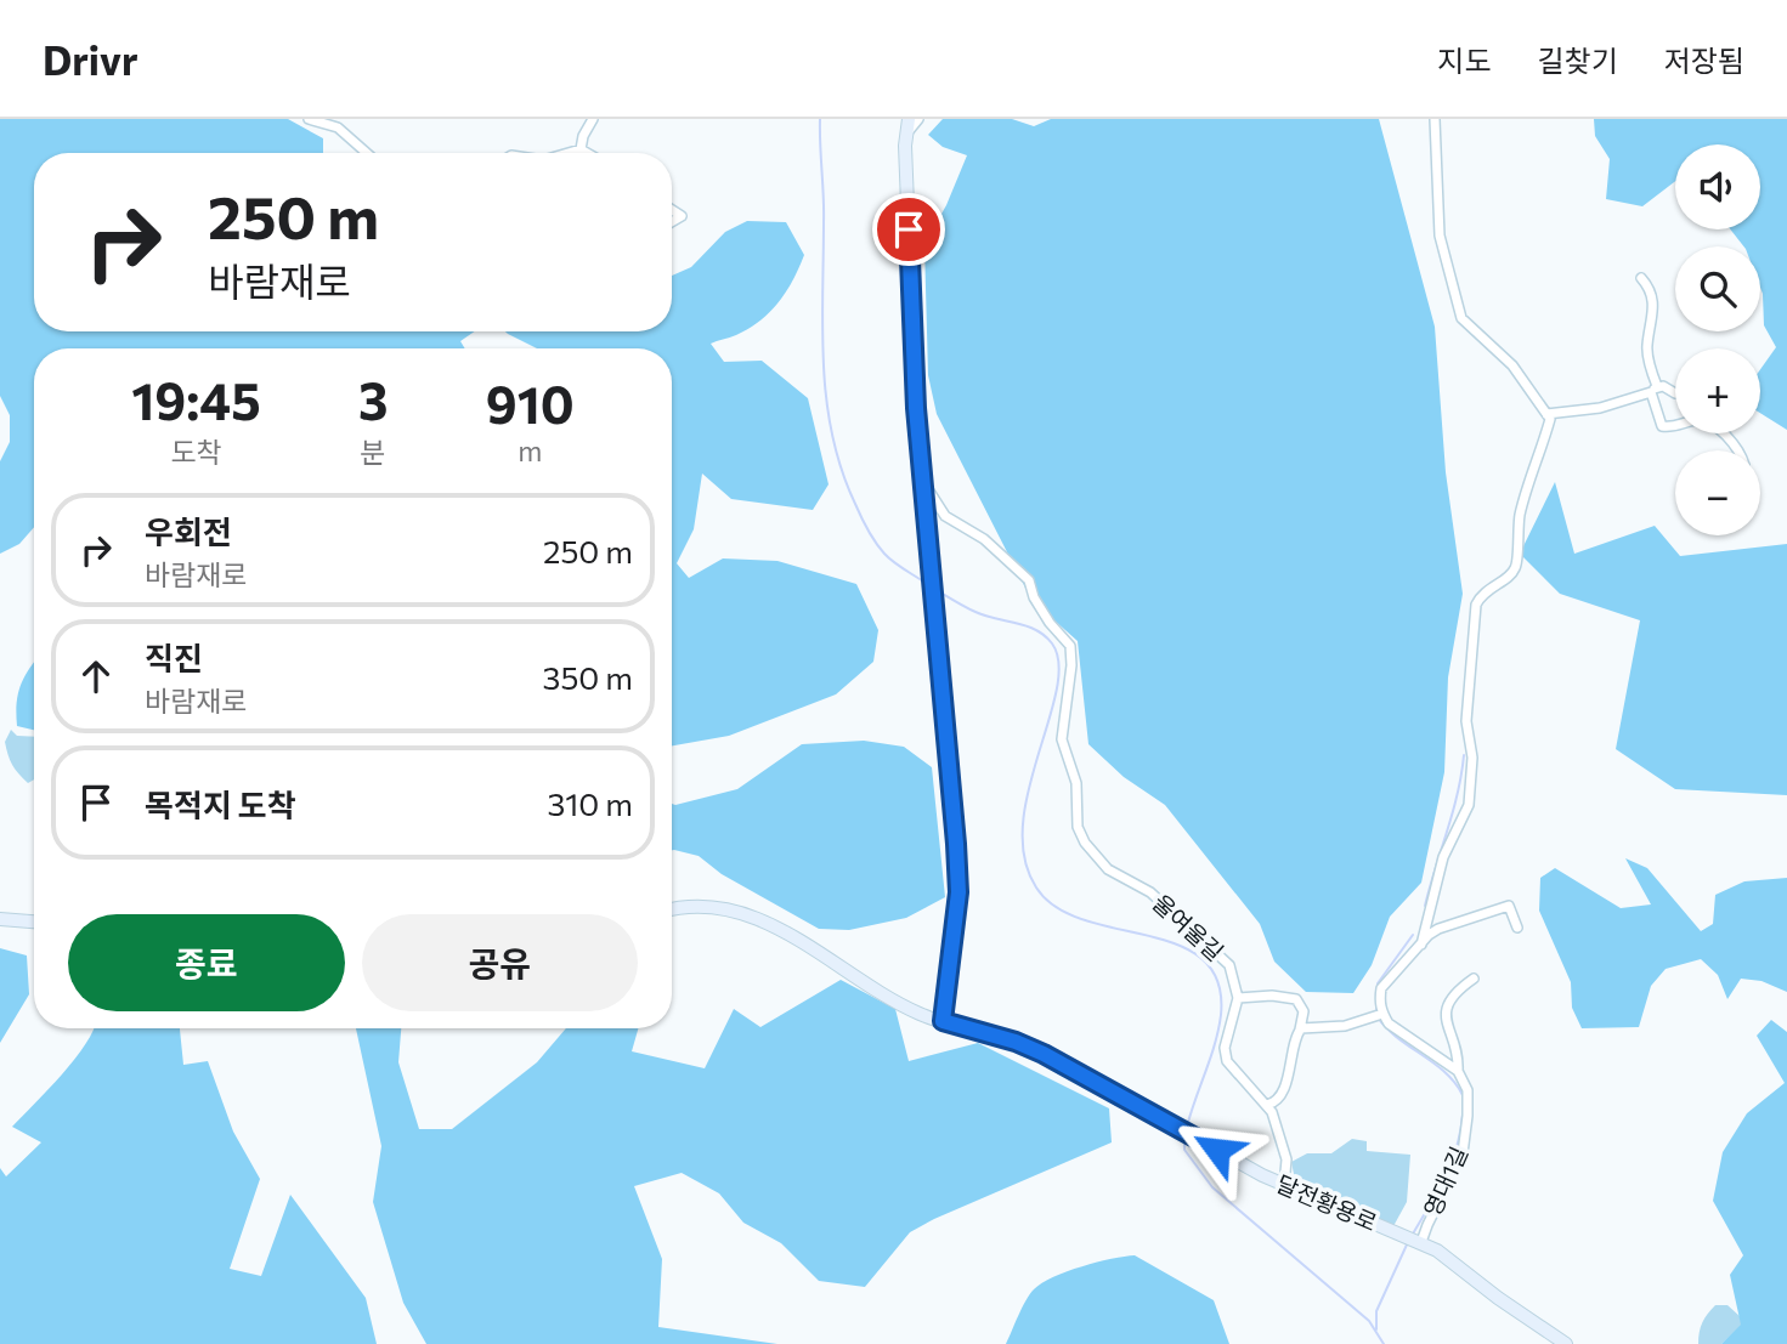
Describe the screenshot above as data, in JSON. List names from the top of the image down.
{
  "streets": {
    "main road": ["달전황용로"],
    "street": ["울여울길", "영대1길"]
  },
  "crossings": [
    ["영대1길", "달전황용로"]
  ],
  "page": {
    "header": "Drivr",
    "nav": ["지도", "길찾기", "저장됨"],
    "map_buttons": ["+", "−"],
    "turn": ["250 m", "바람재로"],
    "eta": [
      "19:45",
      "도착",
      "3",
      "분",
      "910",
      "m"
    ],
    "list": [
      {
        "name": "우회전",
        "note": "바람재로",
        "value": "250 m"
      },
      {
        "name": "직진",
        "note": "바람재로",
        "value": "350 m"
      },
      {
        "name": "목적지 도착",
        "value": "310 m"
      }
    ],
    "buttons": ["종료", "공유"]
  }
}
